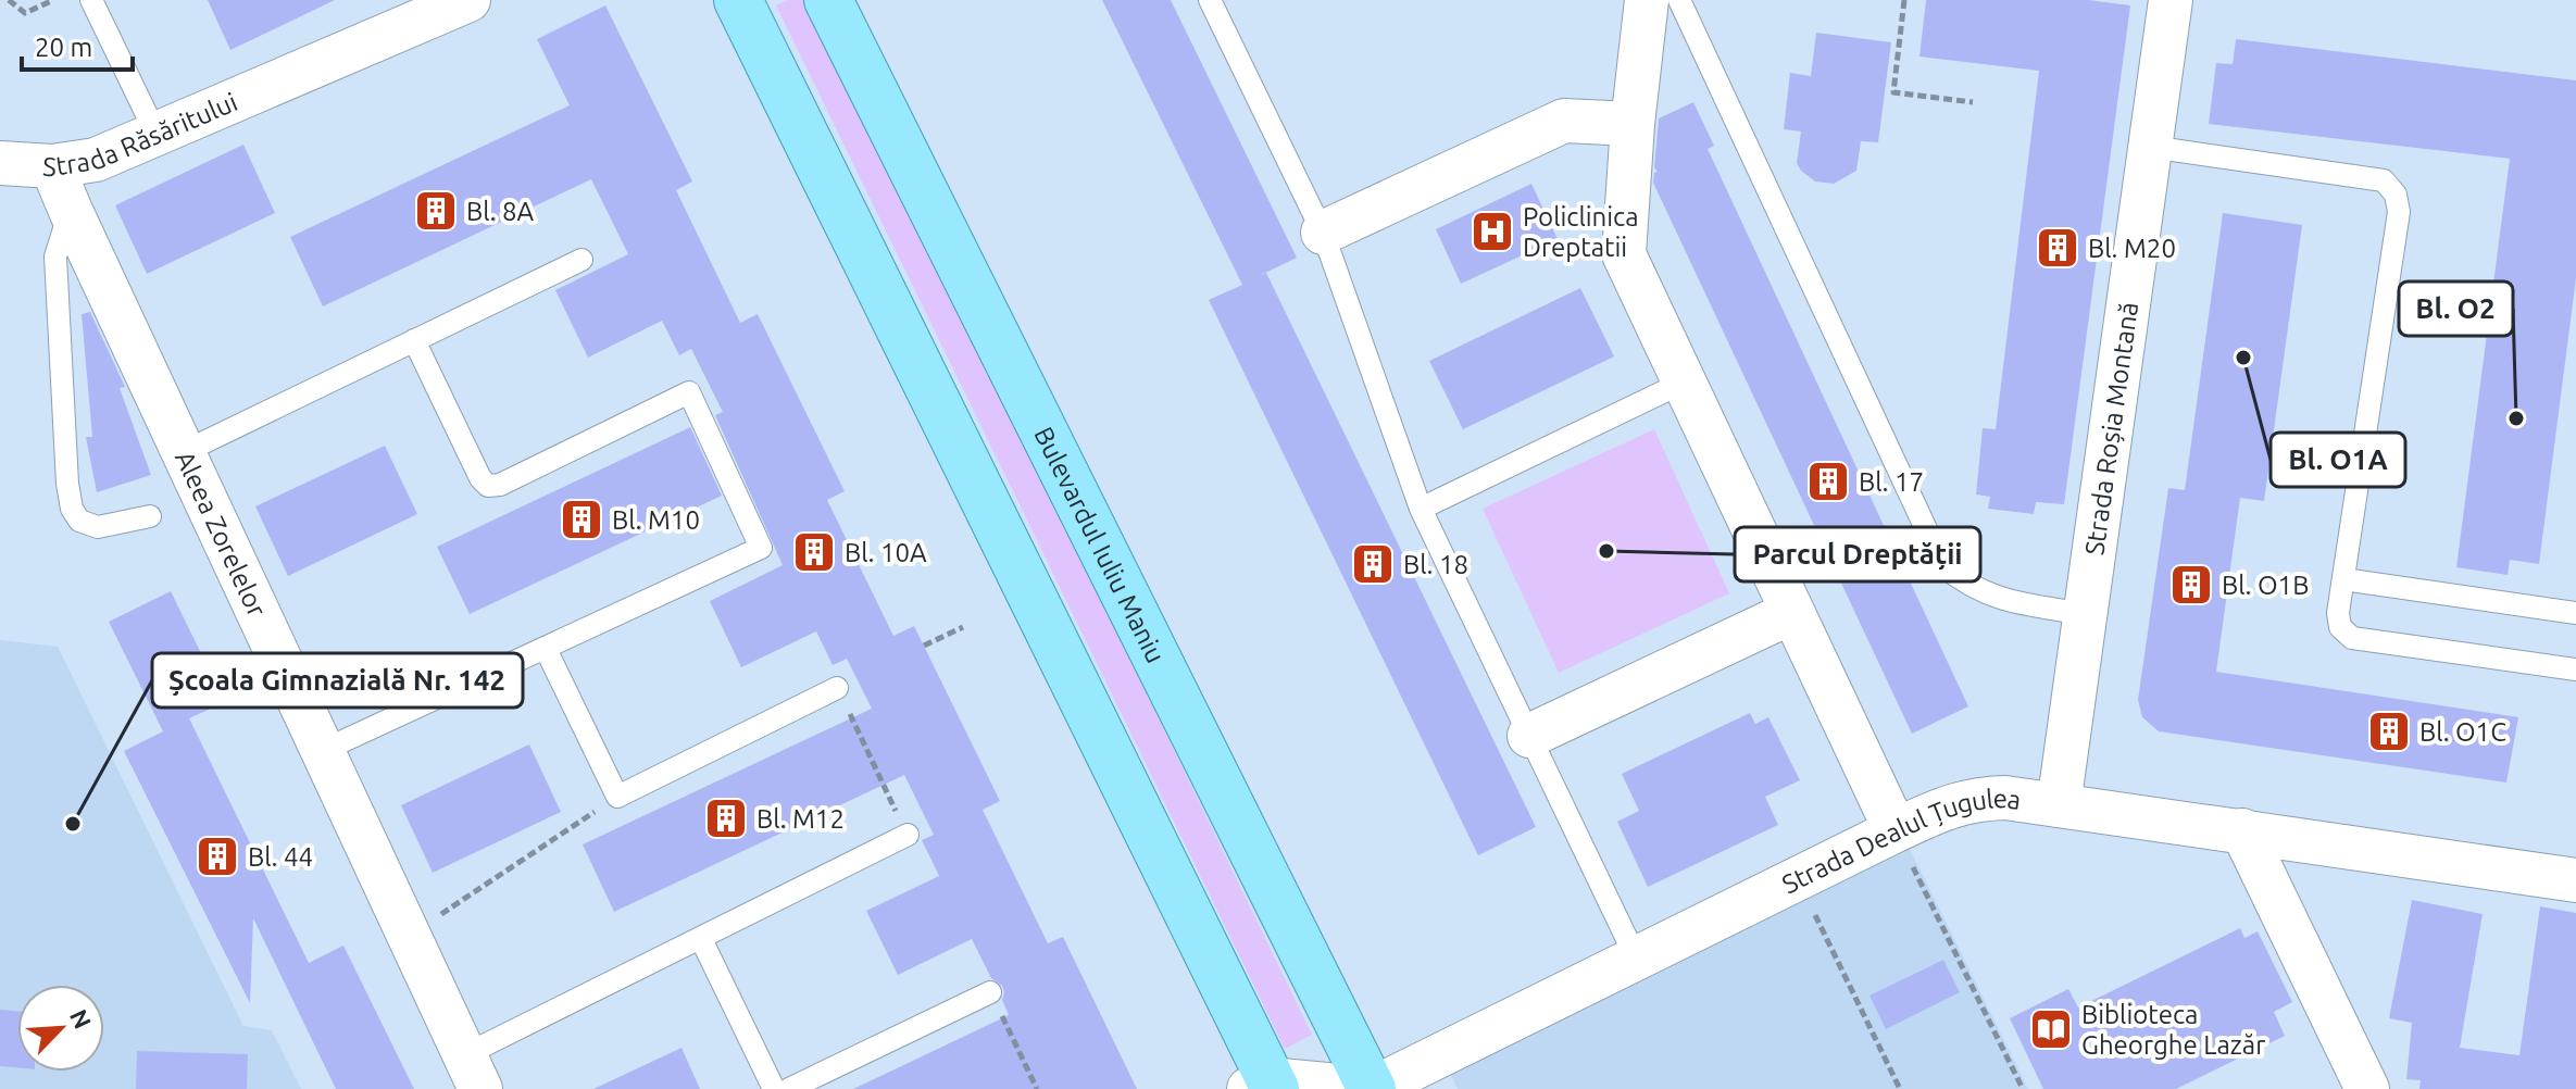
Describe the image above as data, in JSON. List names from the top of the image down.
{
  "streets": {
    "main road": ["Bulevardul Iuliu Maniu"],
    "street": [
      "Strada Răsăritului",
      "Strada Roșia Montană",
      "Aleea Zorelelor",
      "Strada Dealul Țugulea"
    ]
  },
  "crossings": [
    ["Strada Răsăritului", "Aleea Zorelelor"],
    ["Strada Roșia Montană", "Strada Dealul Țugulea"],
    ["Bulevardul Iuliu Maniu", "Strada Dealul Țugulea"]
  ],
  "places": {
    "building": [
      "Bl. 8A",
      "Bl. M20",
      "Bl. 17",
      "Bl. M10",
      "Bl. 10A",
      "Bl. 18",
      "Bl. O1B",
      "Bl. O1C",
      "Bl. M12",
      "Bl. 44"
    ],
    "hospital": ["Policlinica Dreptatii"],
    "other": [
      "Bl. O1A",
      "Bl. O2",
      "Parcul Dreptății",
      "Școala Gimnazială Nr. 142"
    ],
    "library": ["Biblioteca Gheorghe Lazăr"]
  },
  "scale_bar": "20 m",
  "north": "top right"
}
